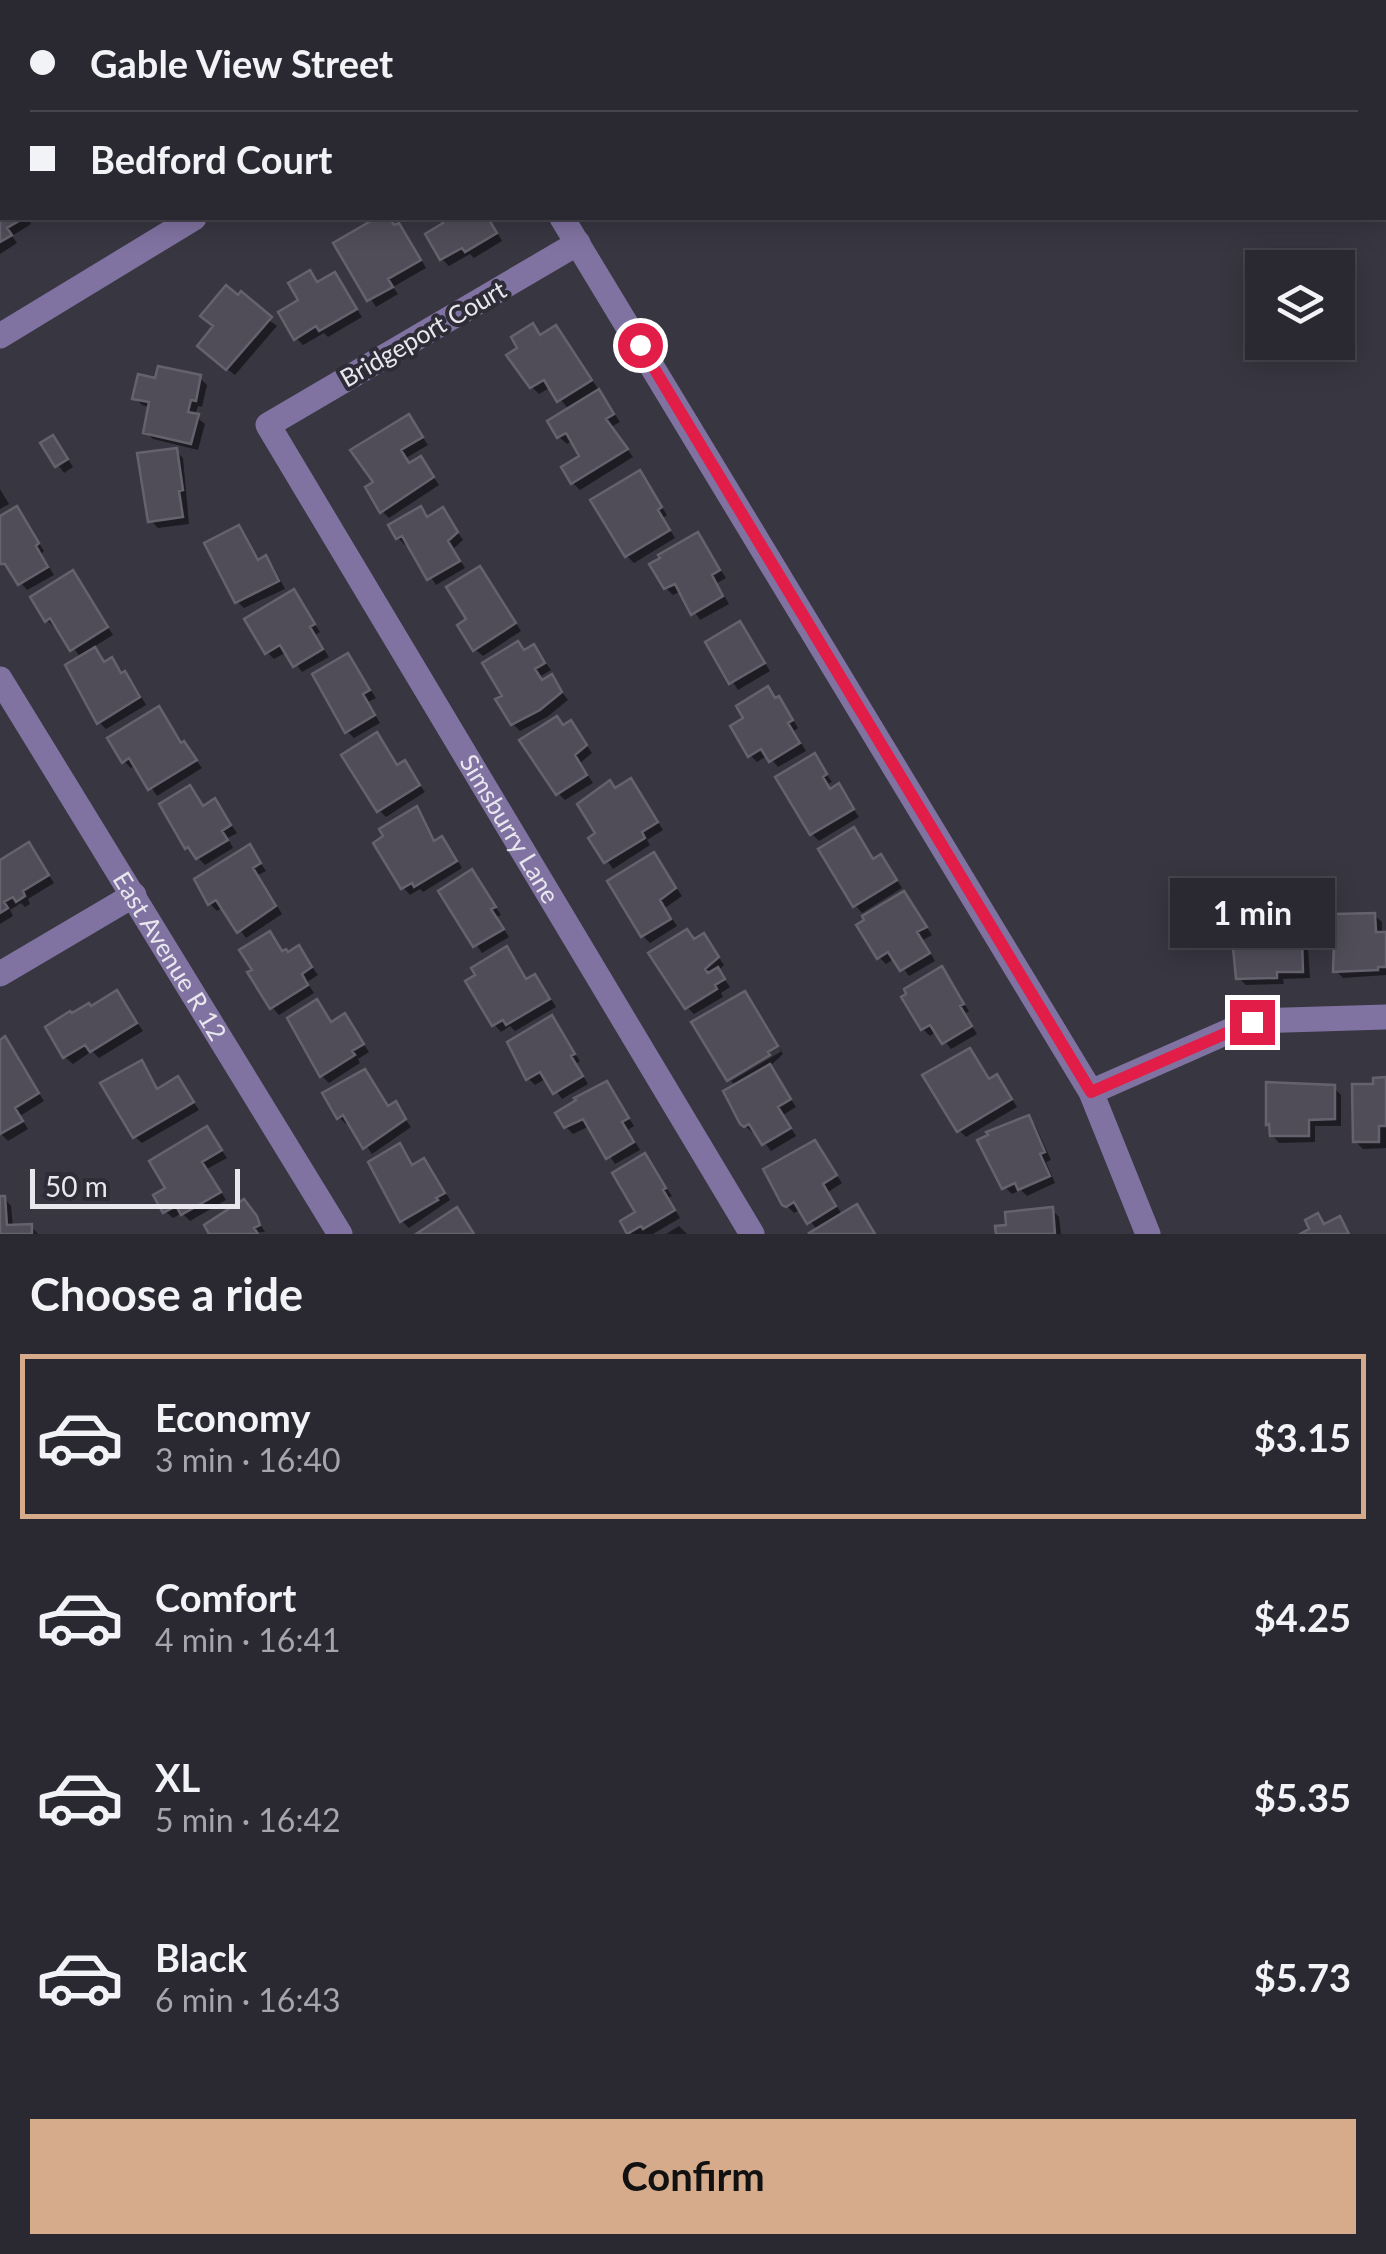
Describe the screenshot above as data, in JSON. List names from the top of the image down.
{
  "streets": {
    "street": ["Bridgeport Court", "Simsburry Lane", "East Avenue R 12"]
  },
  "crossings": [
    ["Bridgeport Court", "Simsburry Lane"]
  ],
  "scale_bar": "50 m",
  "page": {
    "banner": ["Gable View Street", "Bedford Court"],
    "bubble": "1 min",
    "scale": "50 m",
    "heading": "Choose a ride",
    "list": [
      {
        "name": "Economy",
        "note": "3 min · 16:40",
        "value": "$3.15"
      },
      {
        "name": "Comfort",
        "note": "4 min · 16:41",
        "value": "$4.25"
      },
      {
        "name": "XL",
        "note": "5 min · 16:42",
        "value": "$5.35"
      },
      {
        "name": "Black",
        "note": "6 min · 16:43",
        "value": "$5.73"
      }
    ],
    "buttons": "Confirm"
  }
}
